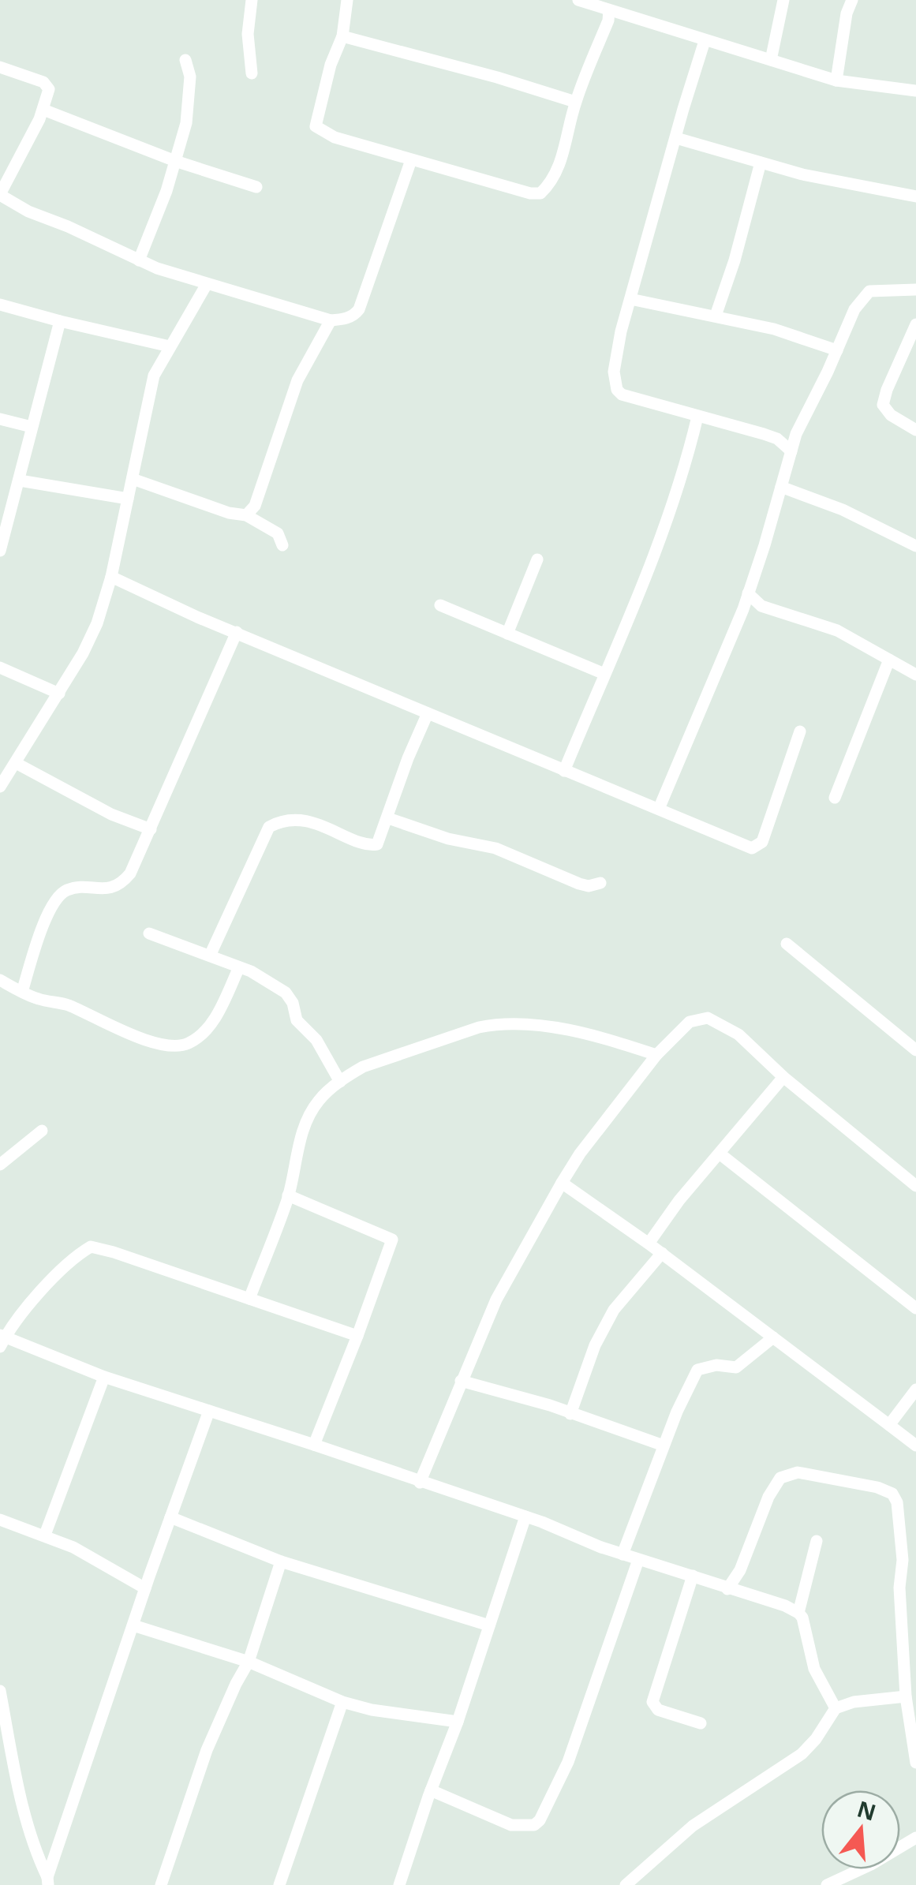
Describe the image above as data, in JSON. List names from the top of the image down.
{
  "north": "top"
}
